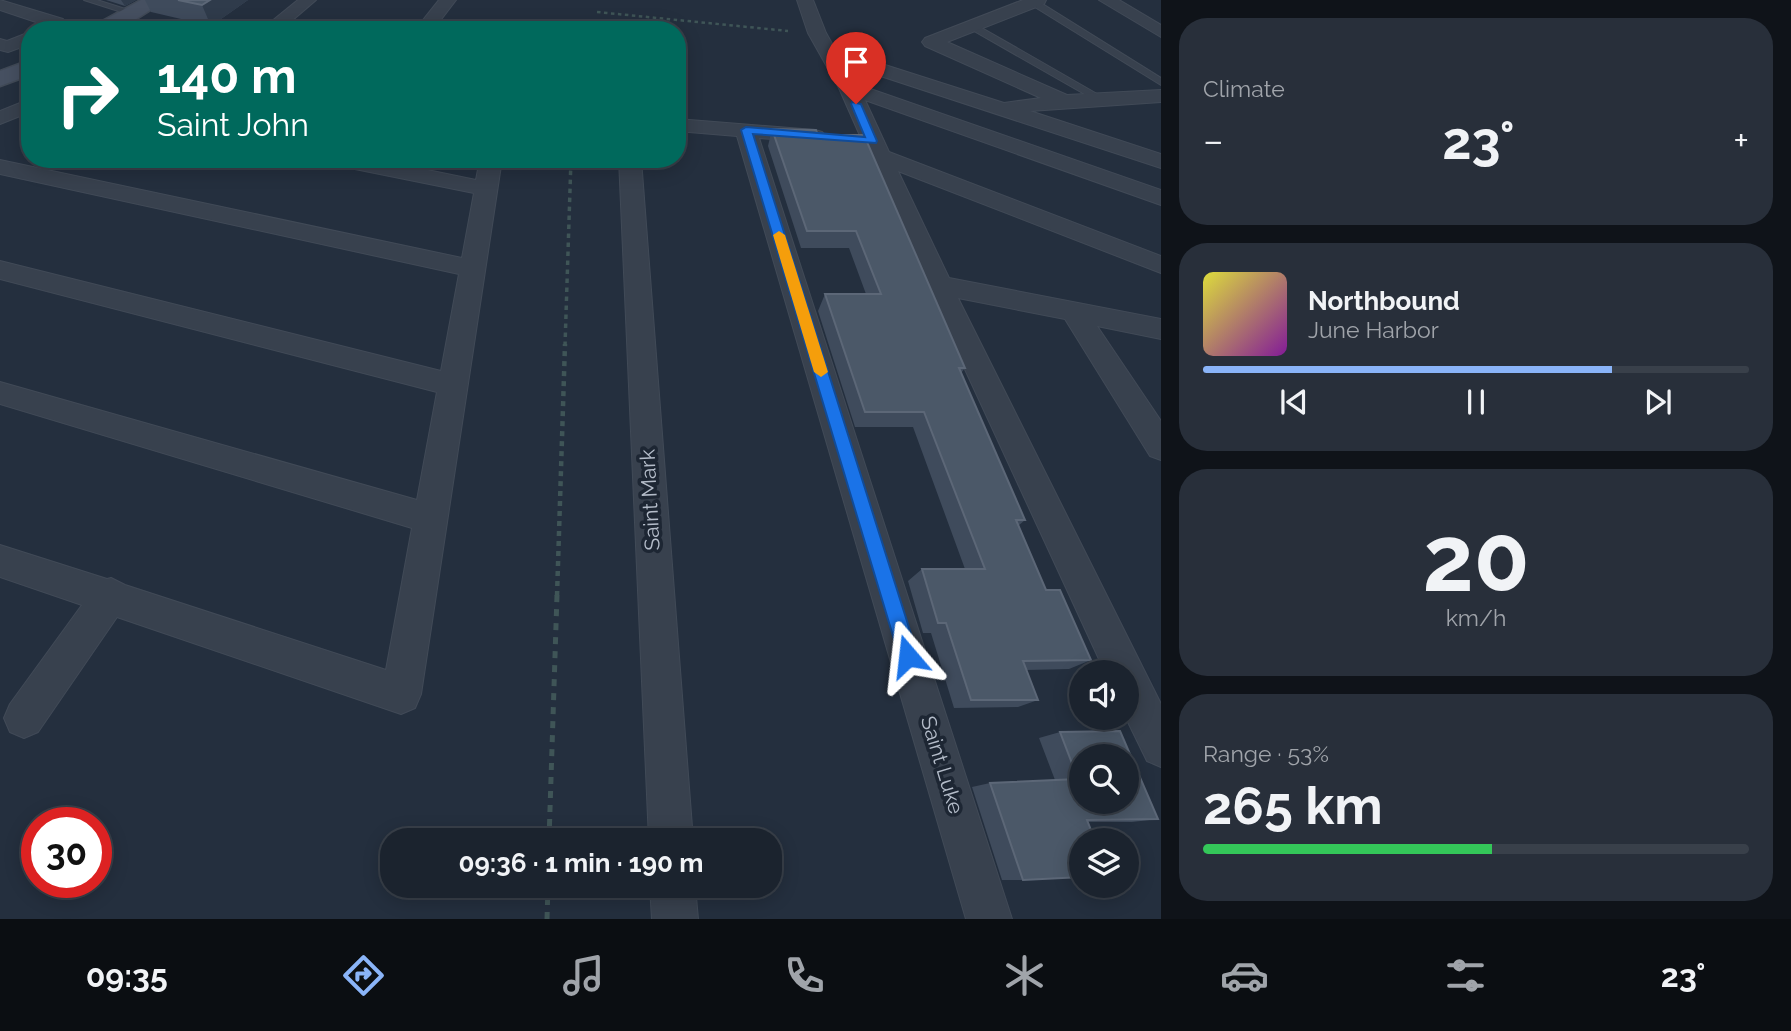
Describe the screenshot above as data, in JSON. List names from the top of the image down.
{
  "streets": {
    "street": ["Saint Mark", "Saint Luke"]
  },
  "page": {
    "tile": [
      "Climate",
      ["20", "km/h"],
      ["Range · 53%", "265 km"]
    ],
    "turn": ["140 m", "Saint John"],
    "heat": ["−", "23°", "+"],
    "song": ["Northbound", "June Harbor"],
    "limit": "30",
    "trip": "09:36 · 1 min · 190 m",
    "tabs": ["09:35", "23°"]
  }
}
